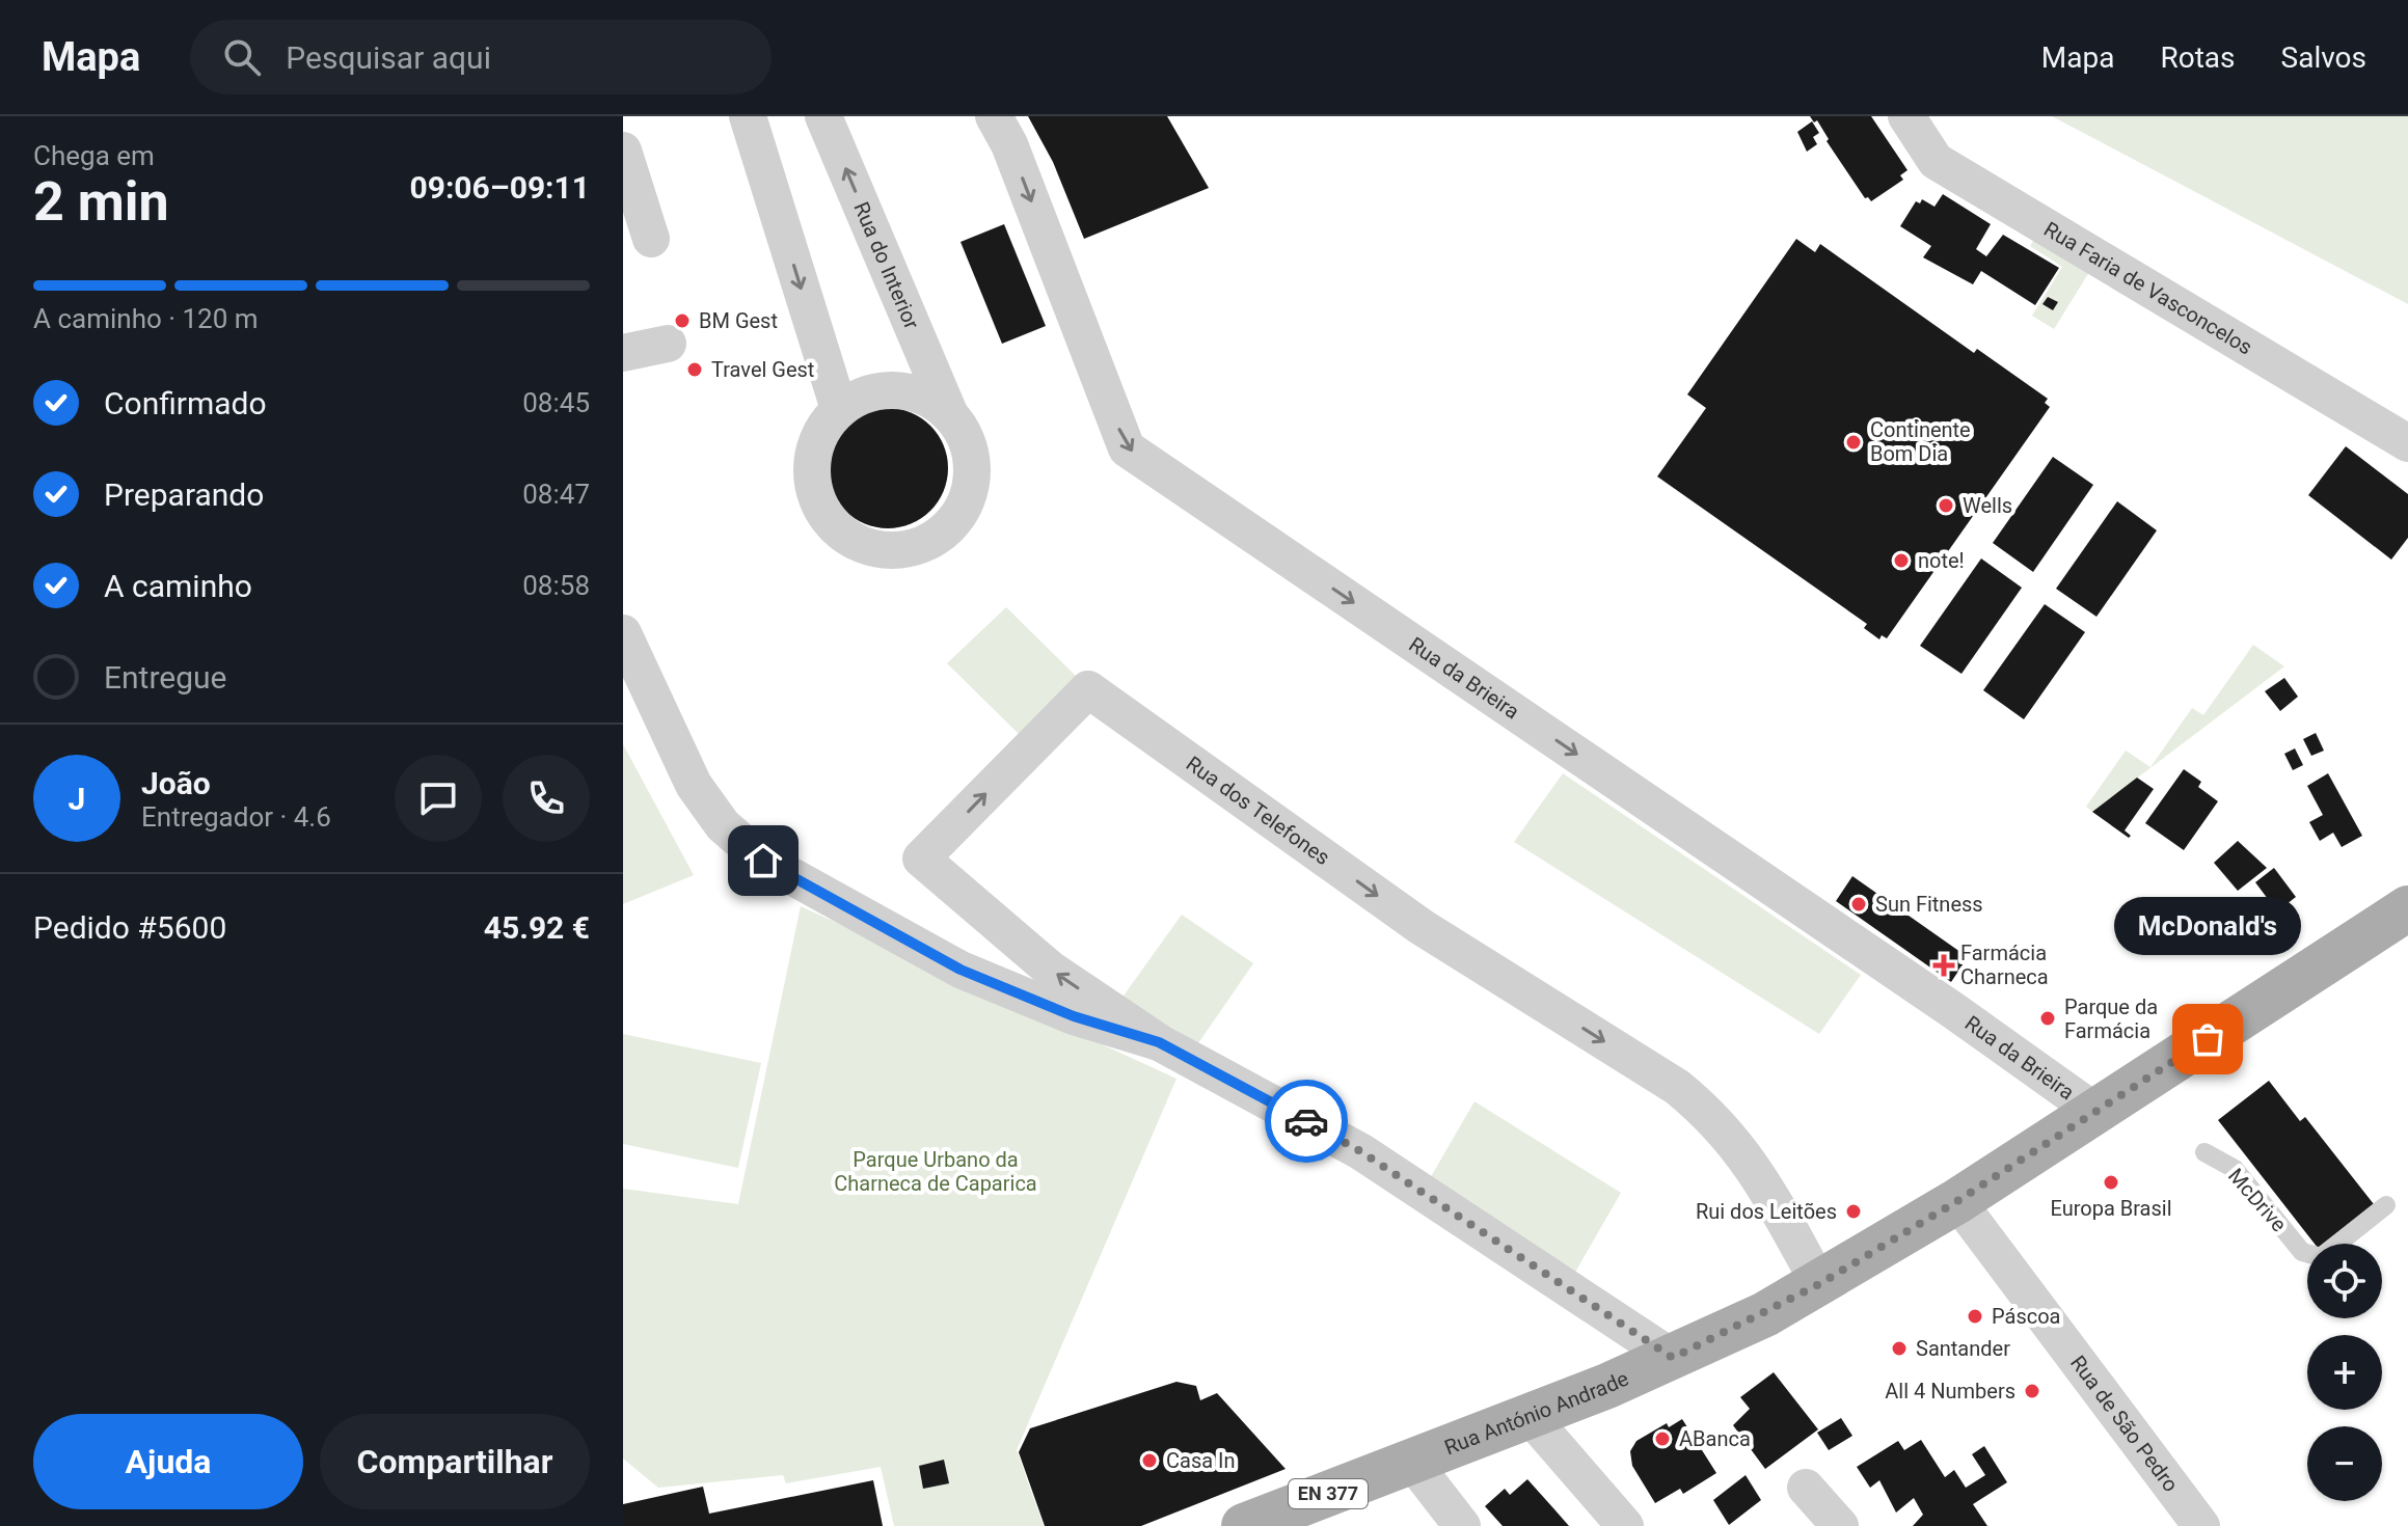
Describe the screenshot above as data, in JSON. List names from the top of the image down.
{
  "streets": {
    "main road": ["Rua António Andrade", "EN 377"],
    "street": [
      "Rua do Interior",
      "Rua Faria de Vasconcelos",
      "Rua da Brieira",
      "Rua dos Telefones",
      "Rua de São Pedro"
    ],
    "lane": ["McDrive"]
  },
  "crossings": [
    ["Rua da Brieira", "Rua António Andrade"],
    ["Rua dos Telefones", "Rua António Andrade"],
    ["Rua António Andrade", "Rua de São Pedro"]
  ],
  "one_way": ["Rua da Brieira"],
  "parks": ["Parque Urbano da Charneca de Caparica"],
  "places": {
    "other": [
      "BM Gest",
      "Travel Gest",
      "Continente Bom Dia",
      "Wells",
      "note!",
      "Sun Fitness",
      "Parque da Farmácia",
      "McDonald's",
      "Europa Brasil",
      "Rui dos Leitões",
      "Páscoa",
      "Santander",
      "All 4 Numbers",
      "ABanca",
      "Casa In"
    ],
    "health": ["Farmácia Charneca"]
  },
  "page": {
    "header": "Mapa",
    "search": "Pesquisar aqui",
    "nav": ["Mapa", "Rotas", "Salvos"],
    "heading": ["2 min", "Chega em", "09:06–09:11"],
    "panel": [
      "João",
      "Entregador · 4.6",
      "Pedido #5600",
      "45.92 €"
    ],
    "bar": "A caminho · 120 m",
    "list": [
      ["Confirmado", "08:45"],
      ["Preparando", "08:47"],
      ["A caminho", "08:58"],
      "Entregue"
    ],
    "round": "J",
    "bubble": "McDonald's",
    "map_buttons": ["+", "−"],
    "buttons": ["Ajuda", "Compartilhar"]
  }
}
